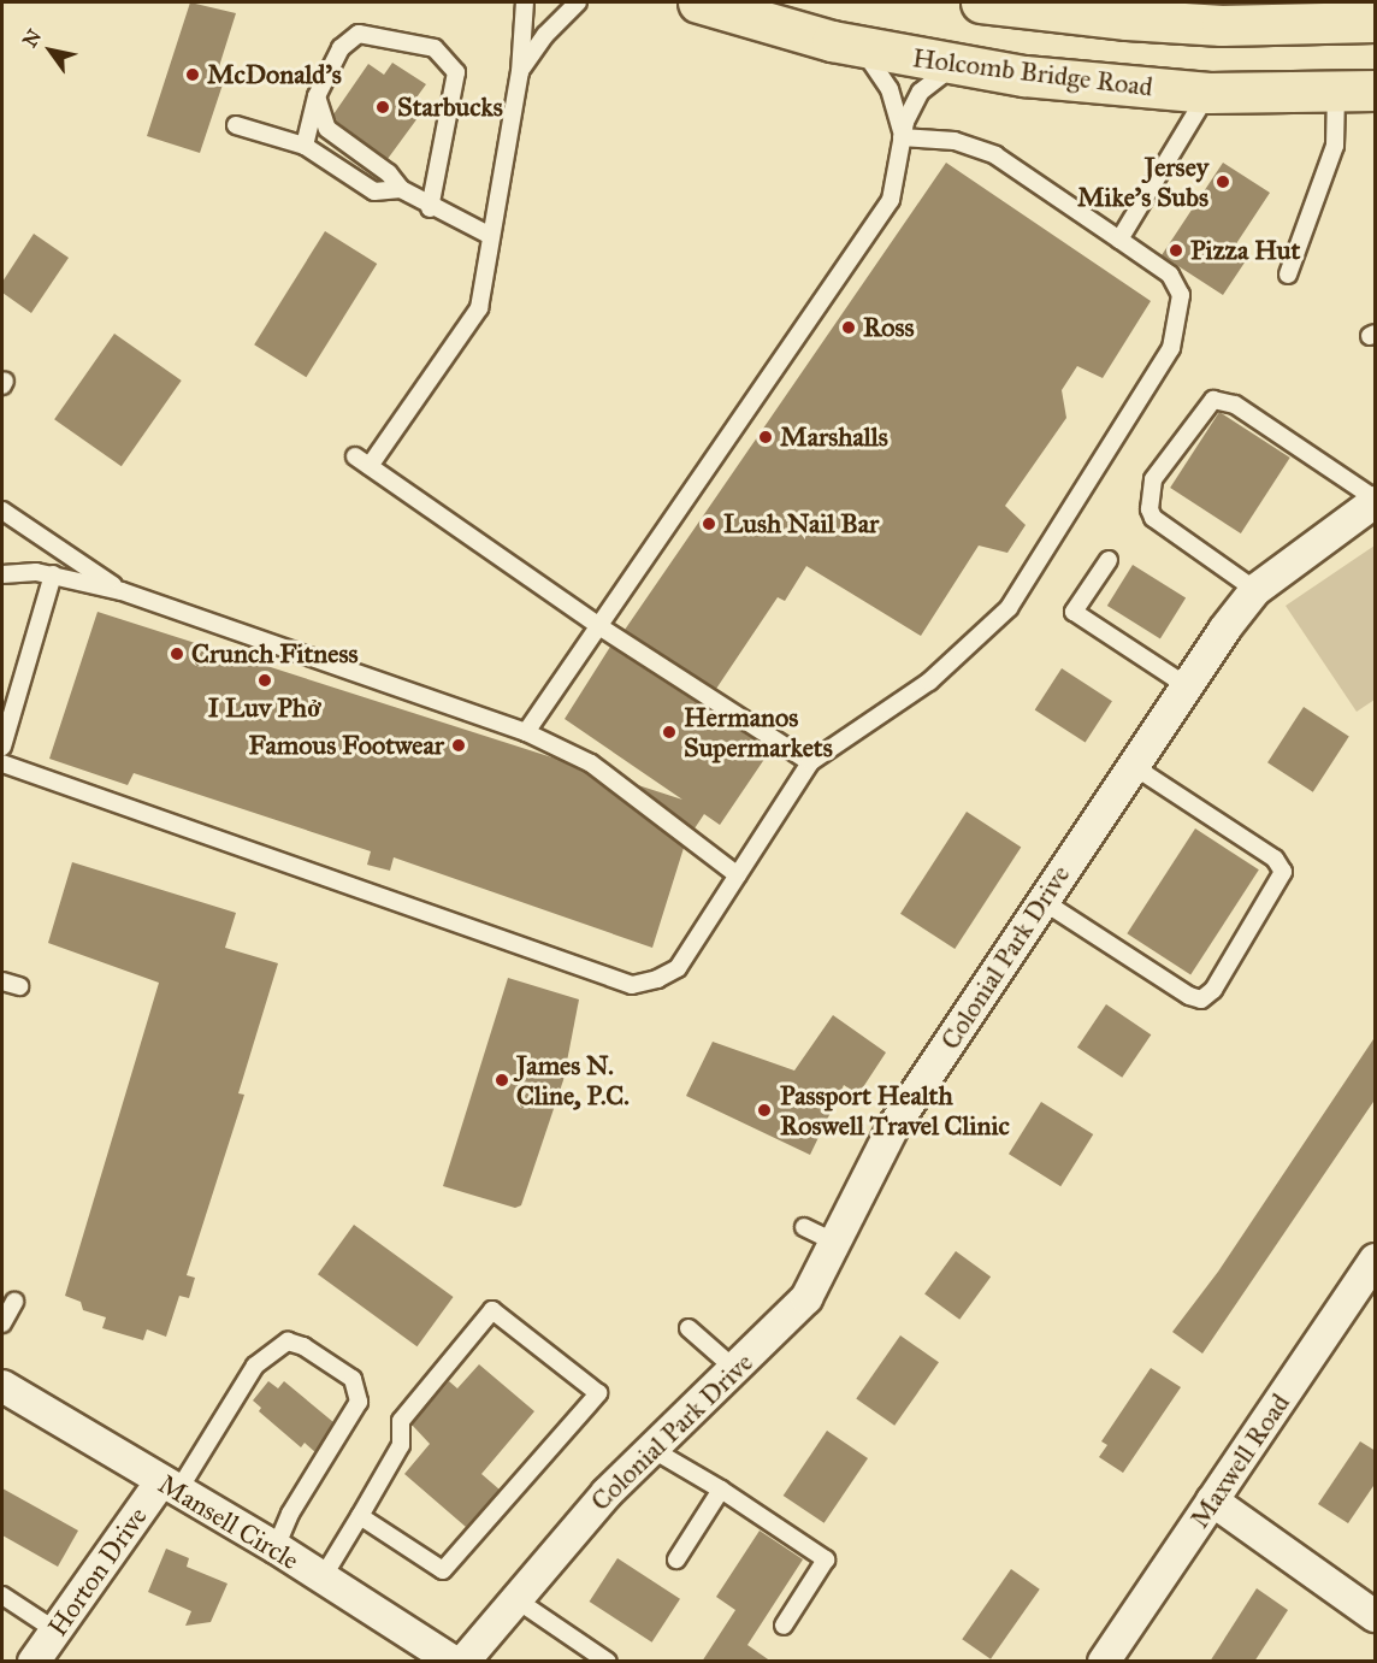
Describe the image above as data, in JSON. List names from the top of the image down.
{
  "streets": {
    "main road": ["Holcomb Bridge Road"],
    "street": [
      "Colonial Park Drive",
      "Maxwell Road",
      "Mansell Circle",
      "Horton Drive"
    ]
  },
  "crossings": [
    ["Mansell Circle", "Horton Drive"]
  ],
  "places": [
    "McDonald's",
    "Starbucks",
    "Jersey Mike's Subs",
    "Pizza Hut",
    "Ross",
    "Marshalls",
    "Lush Nail Bar",
    "Crunch Fitness",
    "I Luv Phở",
    "Hermanos Supermarkets",
    "Famous Footwear",
    "James N. Cline, P.C.",
    "Passport Health Roswell Travel Clinic"
  ],
  "north": "top left"
}
